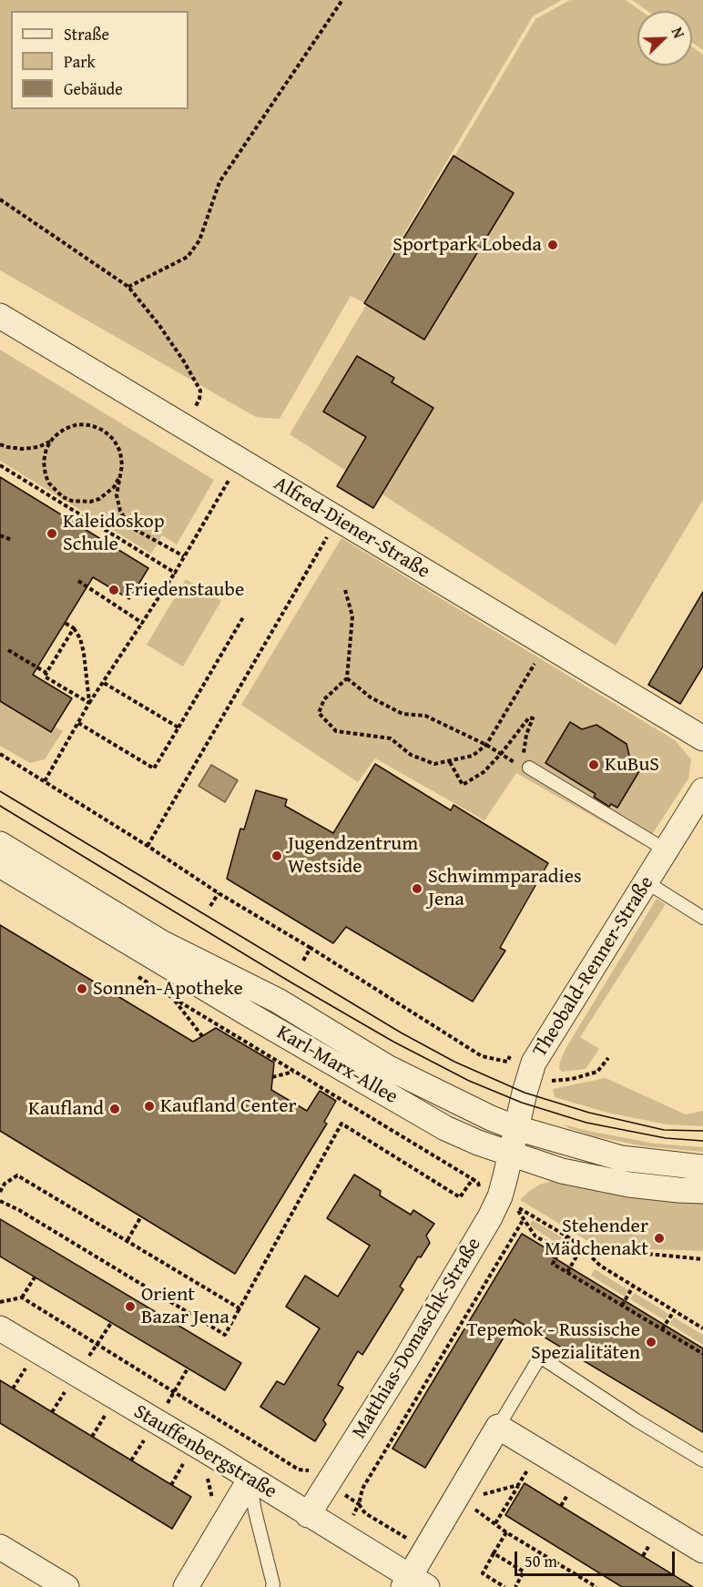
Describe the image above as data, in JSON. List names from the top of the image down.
{
  "streets": {
    "street": [
      "Alfred-Diener-Straße",
      "Theobald-Renner-Straße",
      "Karl-Marx-Allee",
      "Matthias-Domaschk-Straße",
      "Stauffenbergstraße"
    ]
  },
  "crossings": [
    ["Theobald-Renner-Straße", "Karl-Marx-Allee"],
    ["Theobald-Renner-Straße", "Matthias-Domaschk-Straße"],
    ["Karl-Marx-Allee", "Matthias-Domaschk-Straße"],
    ["Matthias-Domaschk-Straße", "Stauffenbergstraße"]
  ],
  "places": [
    "Sportpark Lobeda",
    "Kaleidoskop Schule",
    "Friedenstaube",
    "KuBuS",
    "Jugendzentrum Westside",
    "Schwimmparadies Jena",
    "Sonnen-Apotheke",
    "Kaufland Center",
    "Kaufland",
    "Stehender Mädchenakt",
    "Orient Bazar Jena",
    "Tepemok - Russische Spezialitäten"
  ],
  "legend": ["Straße", "Park", "Gebäude"],
  "scale_bar": "50 m",
  "north": "top right"
}
